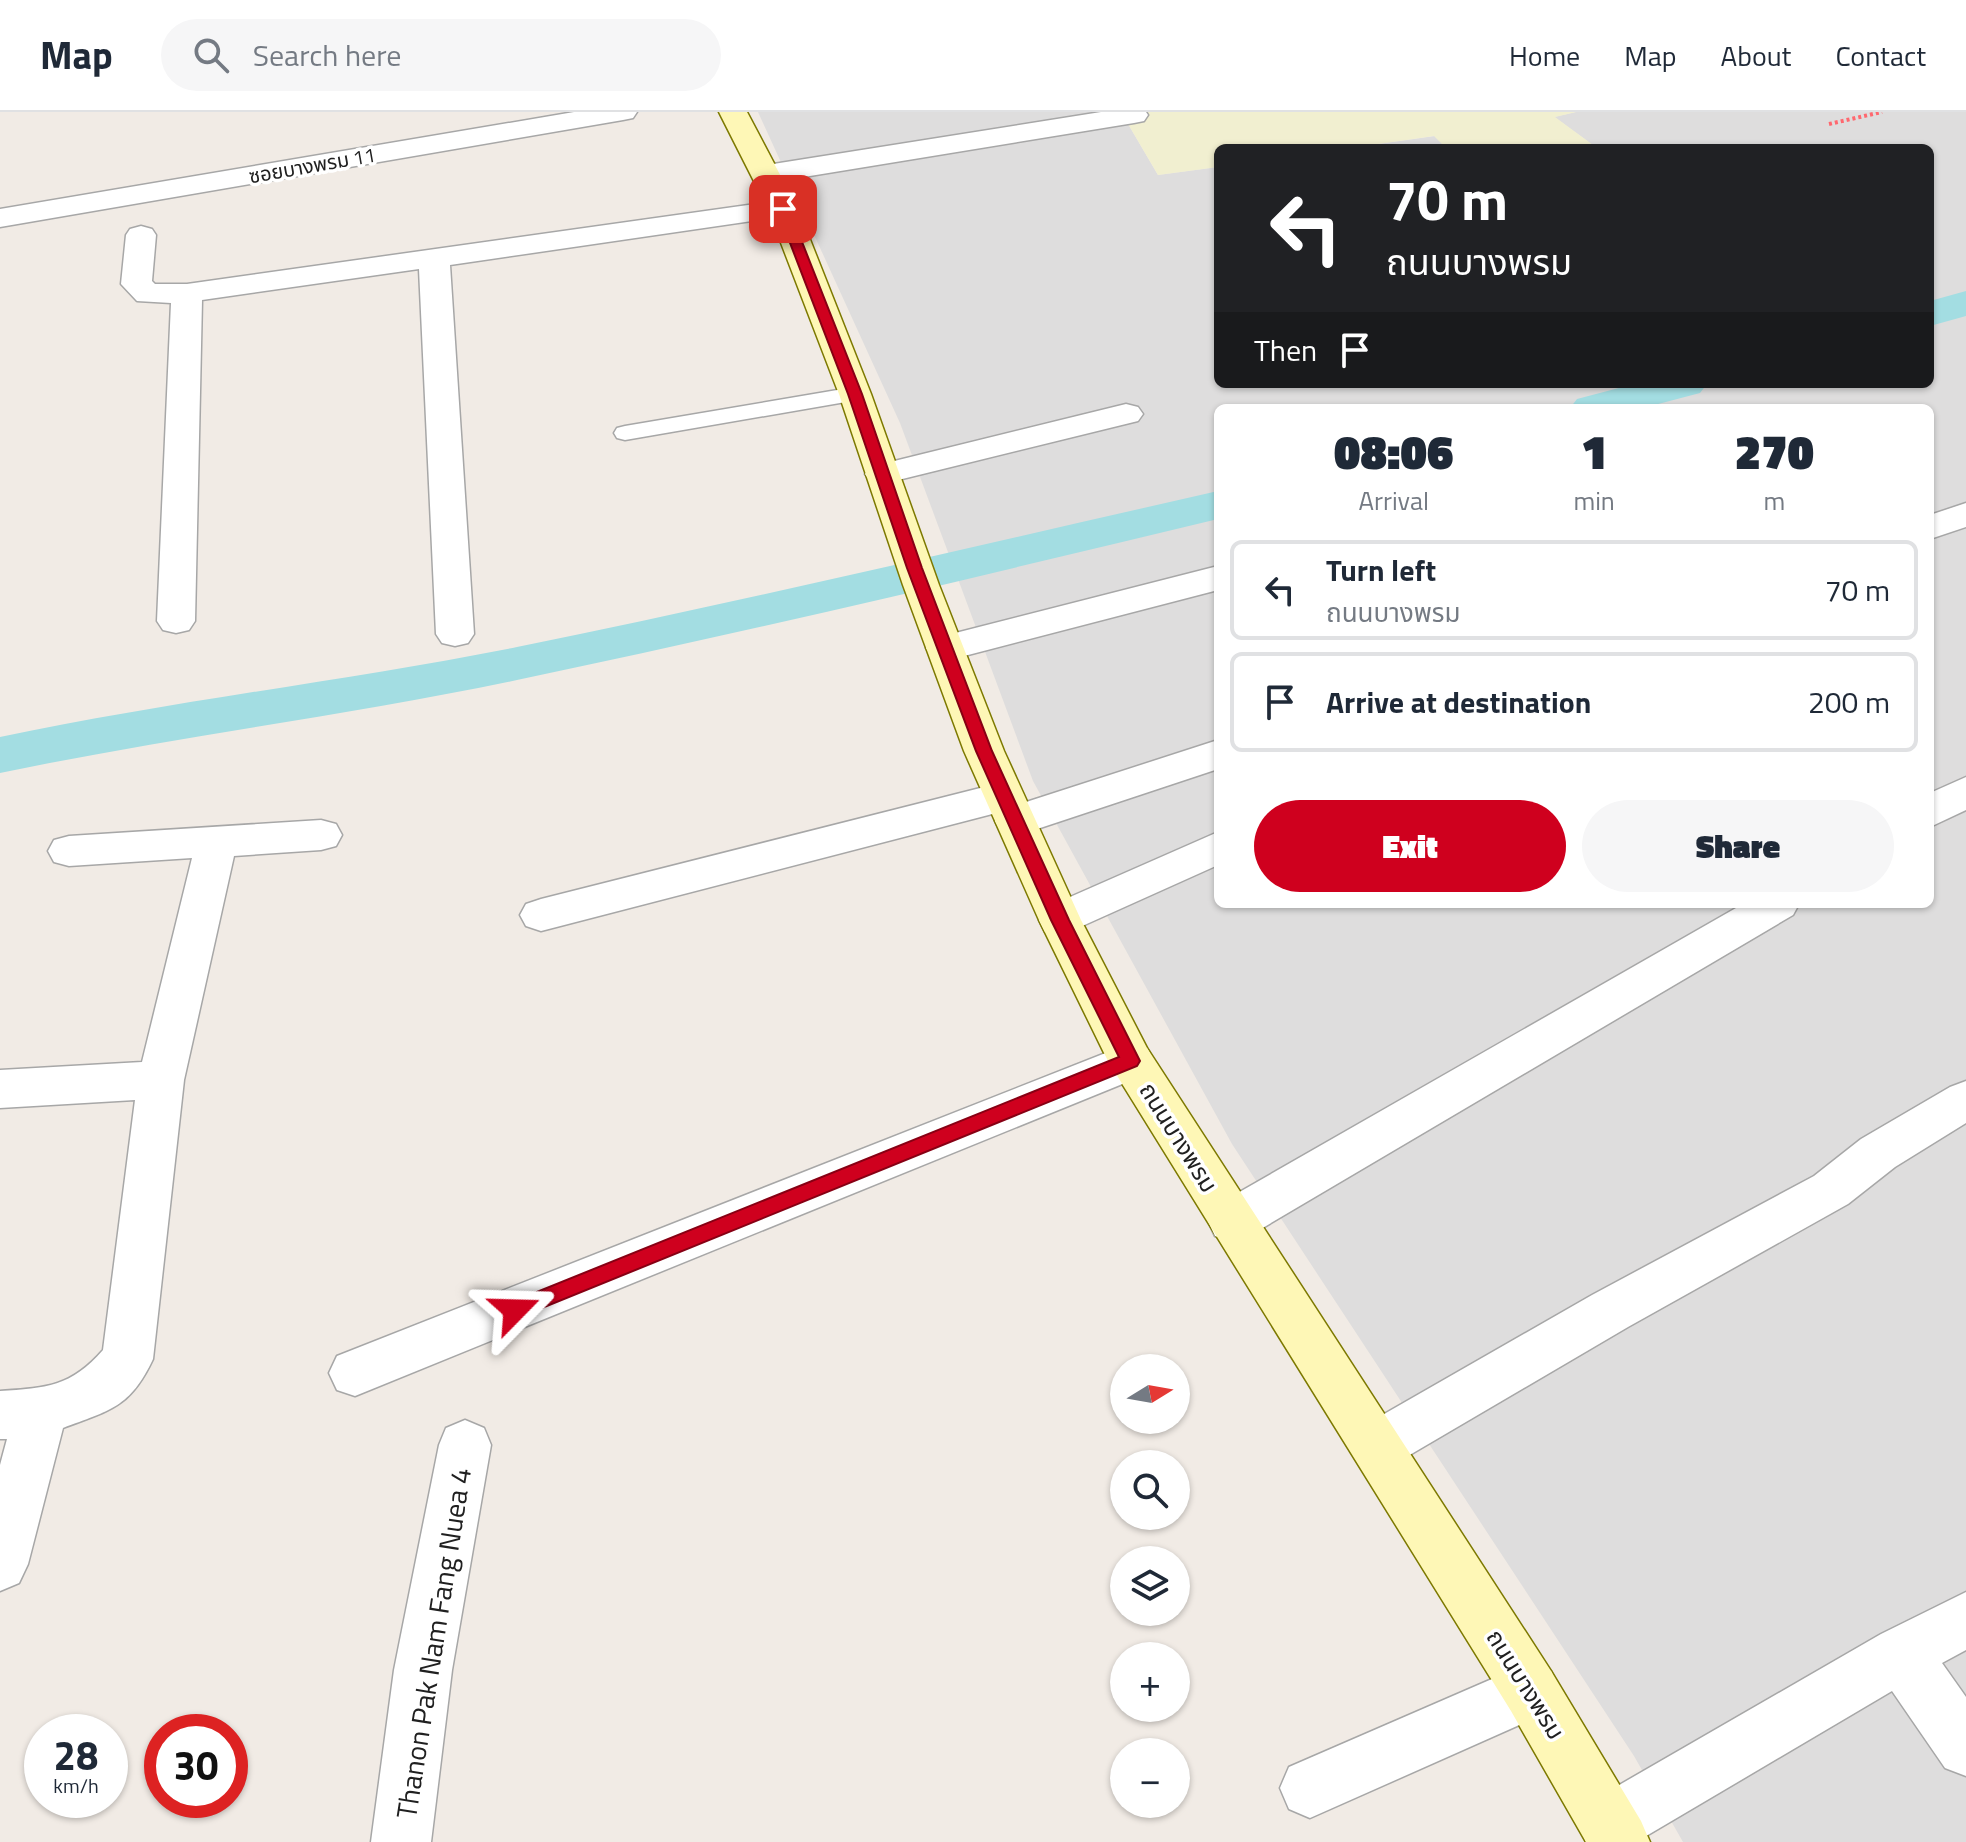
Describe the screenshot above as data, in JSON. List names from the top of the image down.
{
  "streets": {
    "street": ["ซอยบางพรม 11", "ถนนบางพรม", "Thanon Pak Nam Fang Nuea 4"]
  },
  "north": "right",
  "page": {
    "header": "Map",
    "search": "Search here",
    "nav": [
      "Home",
      "Map",
      "About",
      "Contact"
    ],
    "turn": ["70 m", "ถนนบางพรม"],
    "then": "Then",
    "eta": [
      "08:06",
      "Arrival",
      "1",
      "min",
      "270",
      "m"
    ],
    "list": [
      {
        "name": "Turn left",
        "note": "ถนนบางพรม",
        "value": "70 m"
      },
      {
        "name": "Arrive at destination",
        "value": "200 m"
      }
    ],
    "buttons": ["Exit", "Share"],
    "map_buttons": ["+", "−"],
    "speed": "28 km/h",
    "limit": "30"
  }
}
